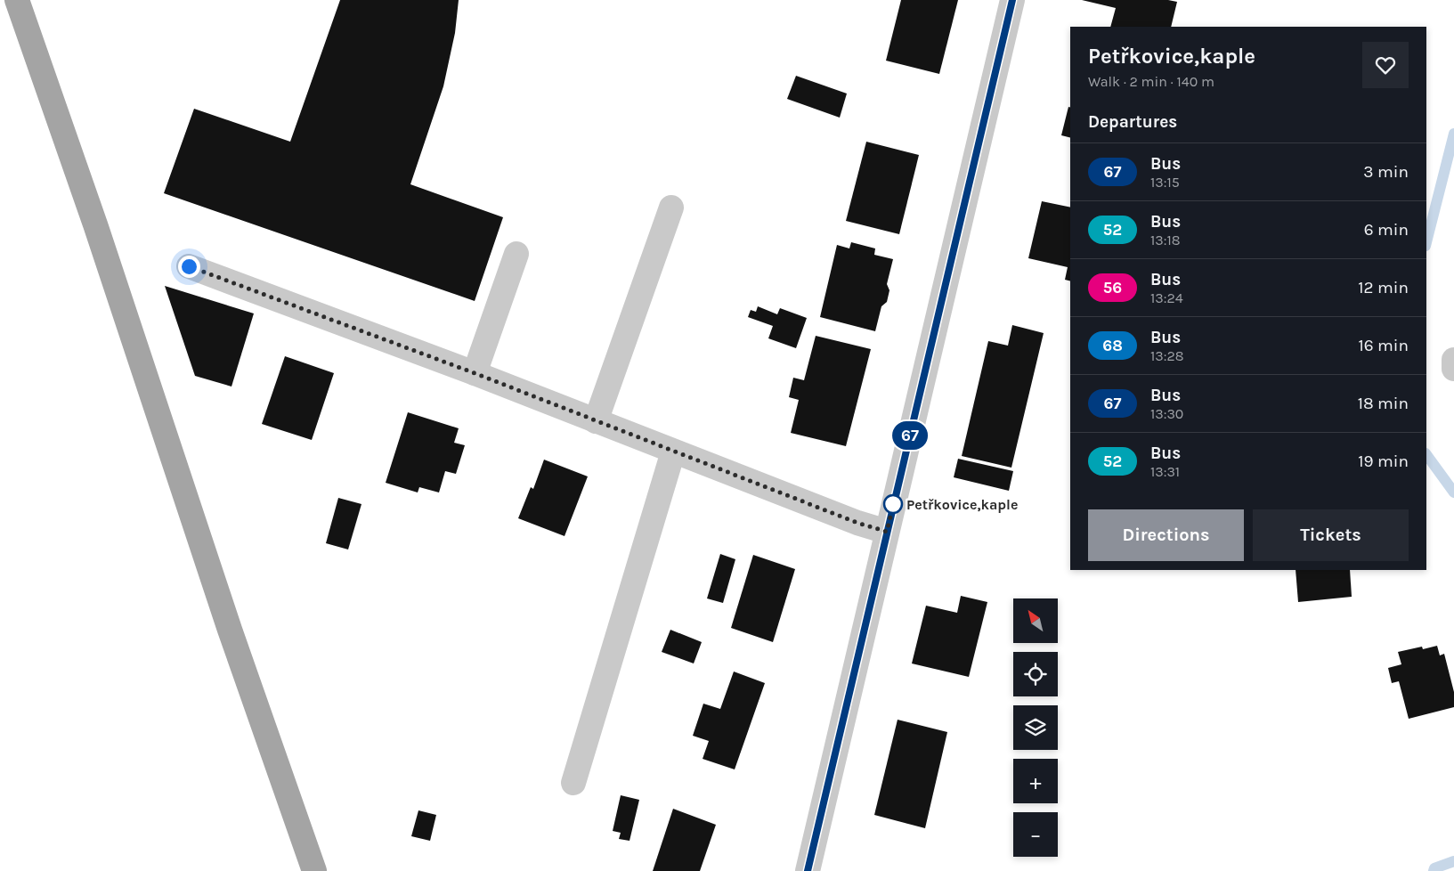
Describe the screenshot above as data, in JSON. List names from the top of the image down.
{
  "places": ["Petřkovice,kaple"],
  "lines": ["bus line 67"],
  "north": "top left",
  "page": {
    "on_map": "67",
    "heading": [
      ["Petřkovice,kaple", "Walk · 2 min · 140 m"],
      "Departures"
    ],
    "list": [
      {
        "mark": "67",
        "name": "Bus",
        "note": "13:15",
        "value": "3 min"
      },
      {
        "mark": "52",
        "name": "Bus",
        "note": "13:18",
        "value": "6 min"
      },
      {
        "mark": "56",
        "name": "Bus",
        "note": "13:24",
        "value": "12 min"
      },
      {
        "mark": "68",
        "name": "Bus",
        "note": "13:28",
        "value": "16 min"
      },
      {
        "mark": "67",
        "name": "Bus",
        "note": "13:30",
        "value": "18 min"
      },
      {
        "mark": "52",
        "name": "Bus",
        "note": "13:31",
        "value": "19 min"
      }
    ],
    "buttons": ["Directions", "Tickets"],
    "map_buttons": ["+", "−"]
  }
}
